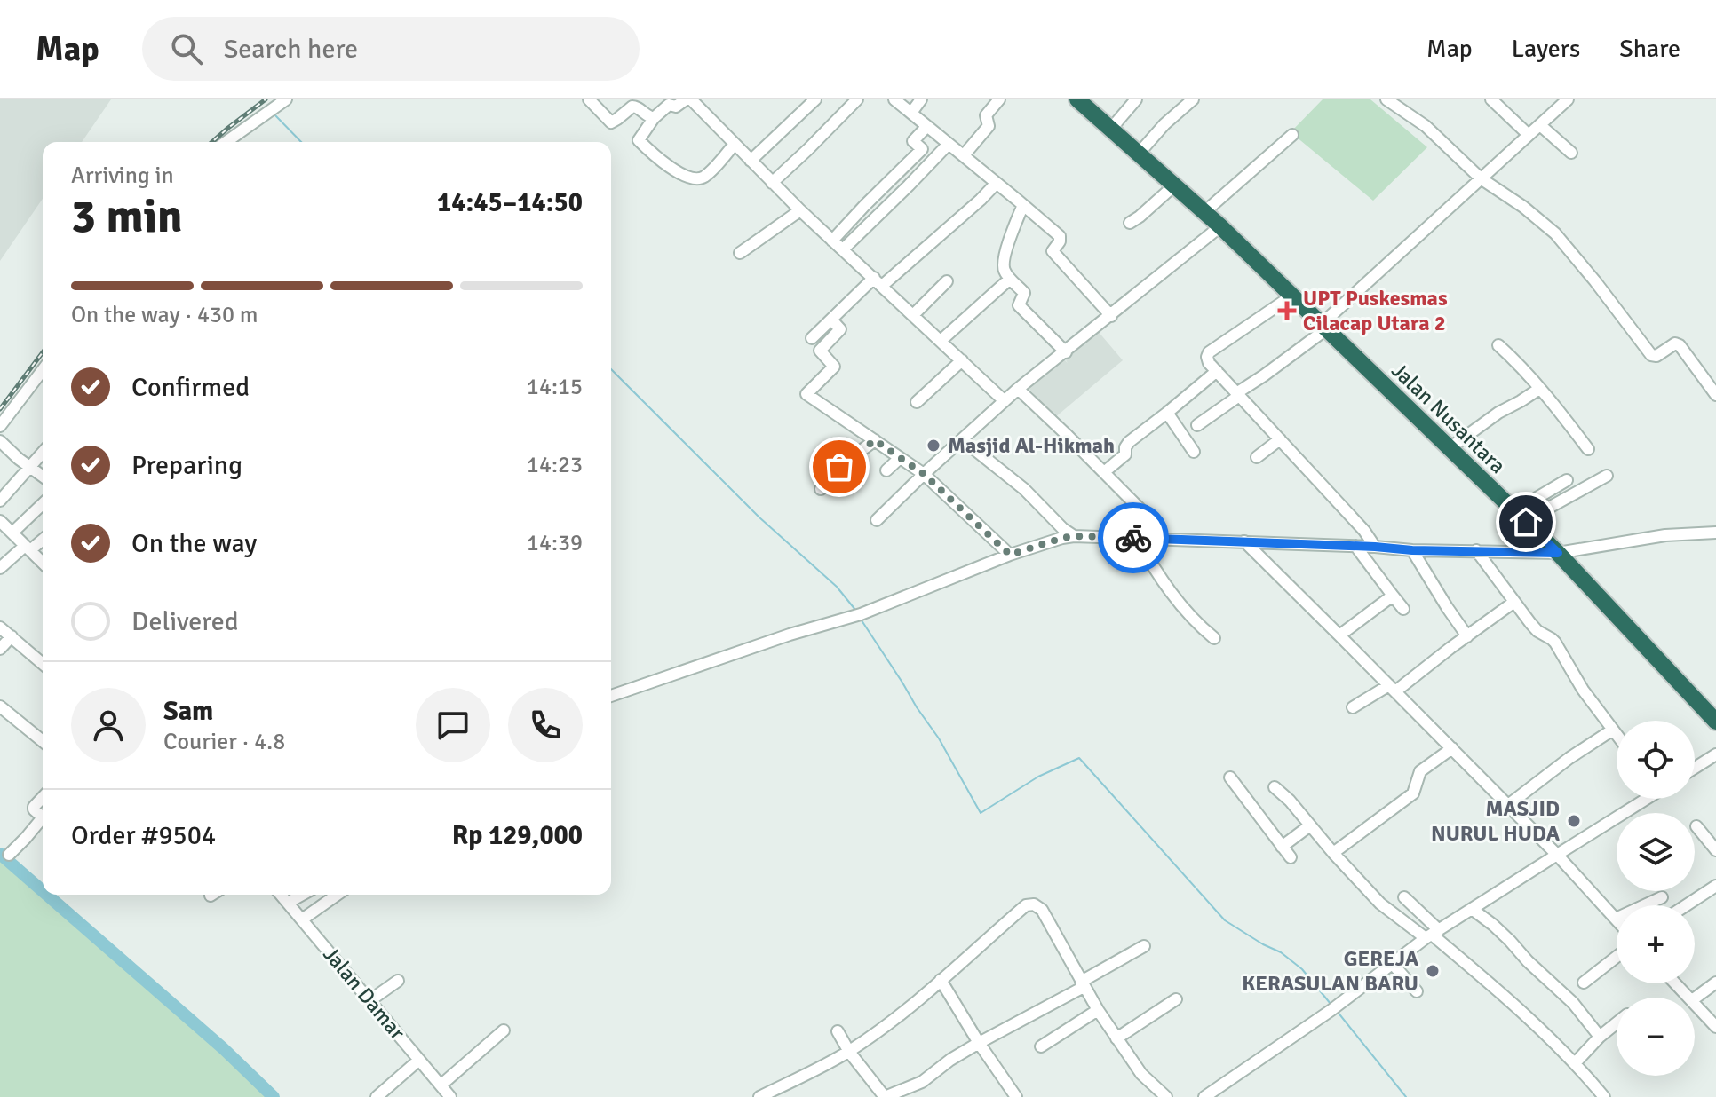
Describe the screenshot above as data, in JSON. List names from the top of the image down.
{
  "streets": {
    "highway": ["Jalan Nusantara"],
    "street": ["Jalan Damar"]
  },
  "places": {
    "health": ["UPT Puskesmas Cilacap Utara 2"],
    "other": ["Masjid Al-Hikmah", "MASJID NURUL HUDA", "GEREJA KERASULAN BARU"]
  },
  "page": {
    "header": "Map",
    "search": "Search here",
    "nav": ["Map", "Layers", "Share"],
    "heading": ["3 min", "Arriving in", "14:45–14:50"],
    "panel": [
      "Sam",
      "Courier · 4.8",
      "Order #9504",
      "Rp 129,000"
    ],
    "bar": "On the way · 430 m",
    "list": [
      ["Confirmed", "14:15"],
      ["Preparing", "14:23"],
      ["On the way", "14:39"],
      "Delivered"
    ],
    "map_buttons": ["+", "−"]
  }
}
